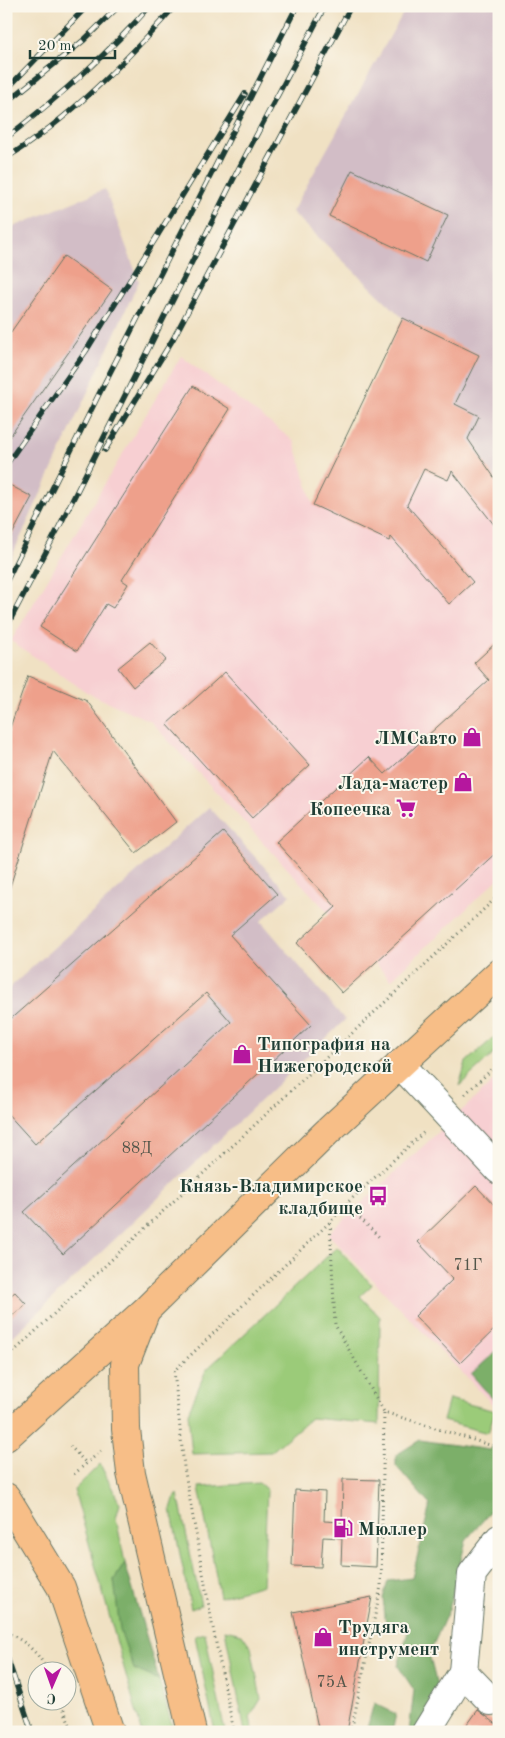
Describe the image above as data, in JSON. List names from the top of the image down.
{
  "places": {
    "shop": [
      "ЛМСавто",
      "Лада-мастер",
      "Типография на Нижегородской",
      "Трудяга инструмент"
    ],
    "supermarket": ["Копеечка"],
    "bus stop": ["Князь-Владимирское кладбище"],
    "fuel station": ["Мюллер"]
  },
  "house_numbers": ["88Д", "71Г", "75А"],
  "scale_bar": "20 m",
  "north": "bottom"
}
